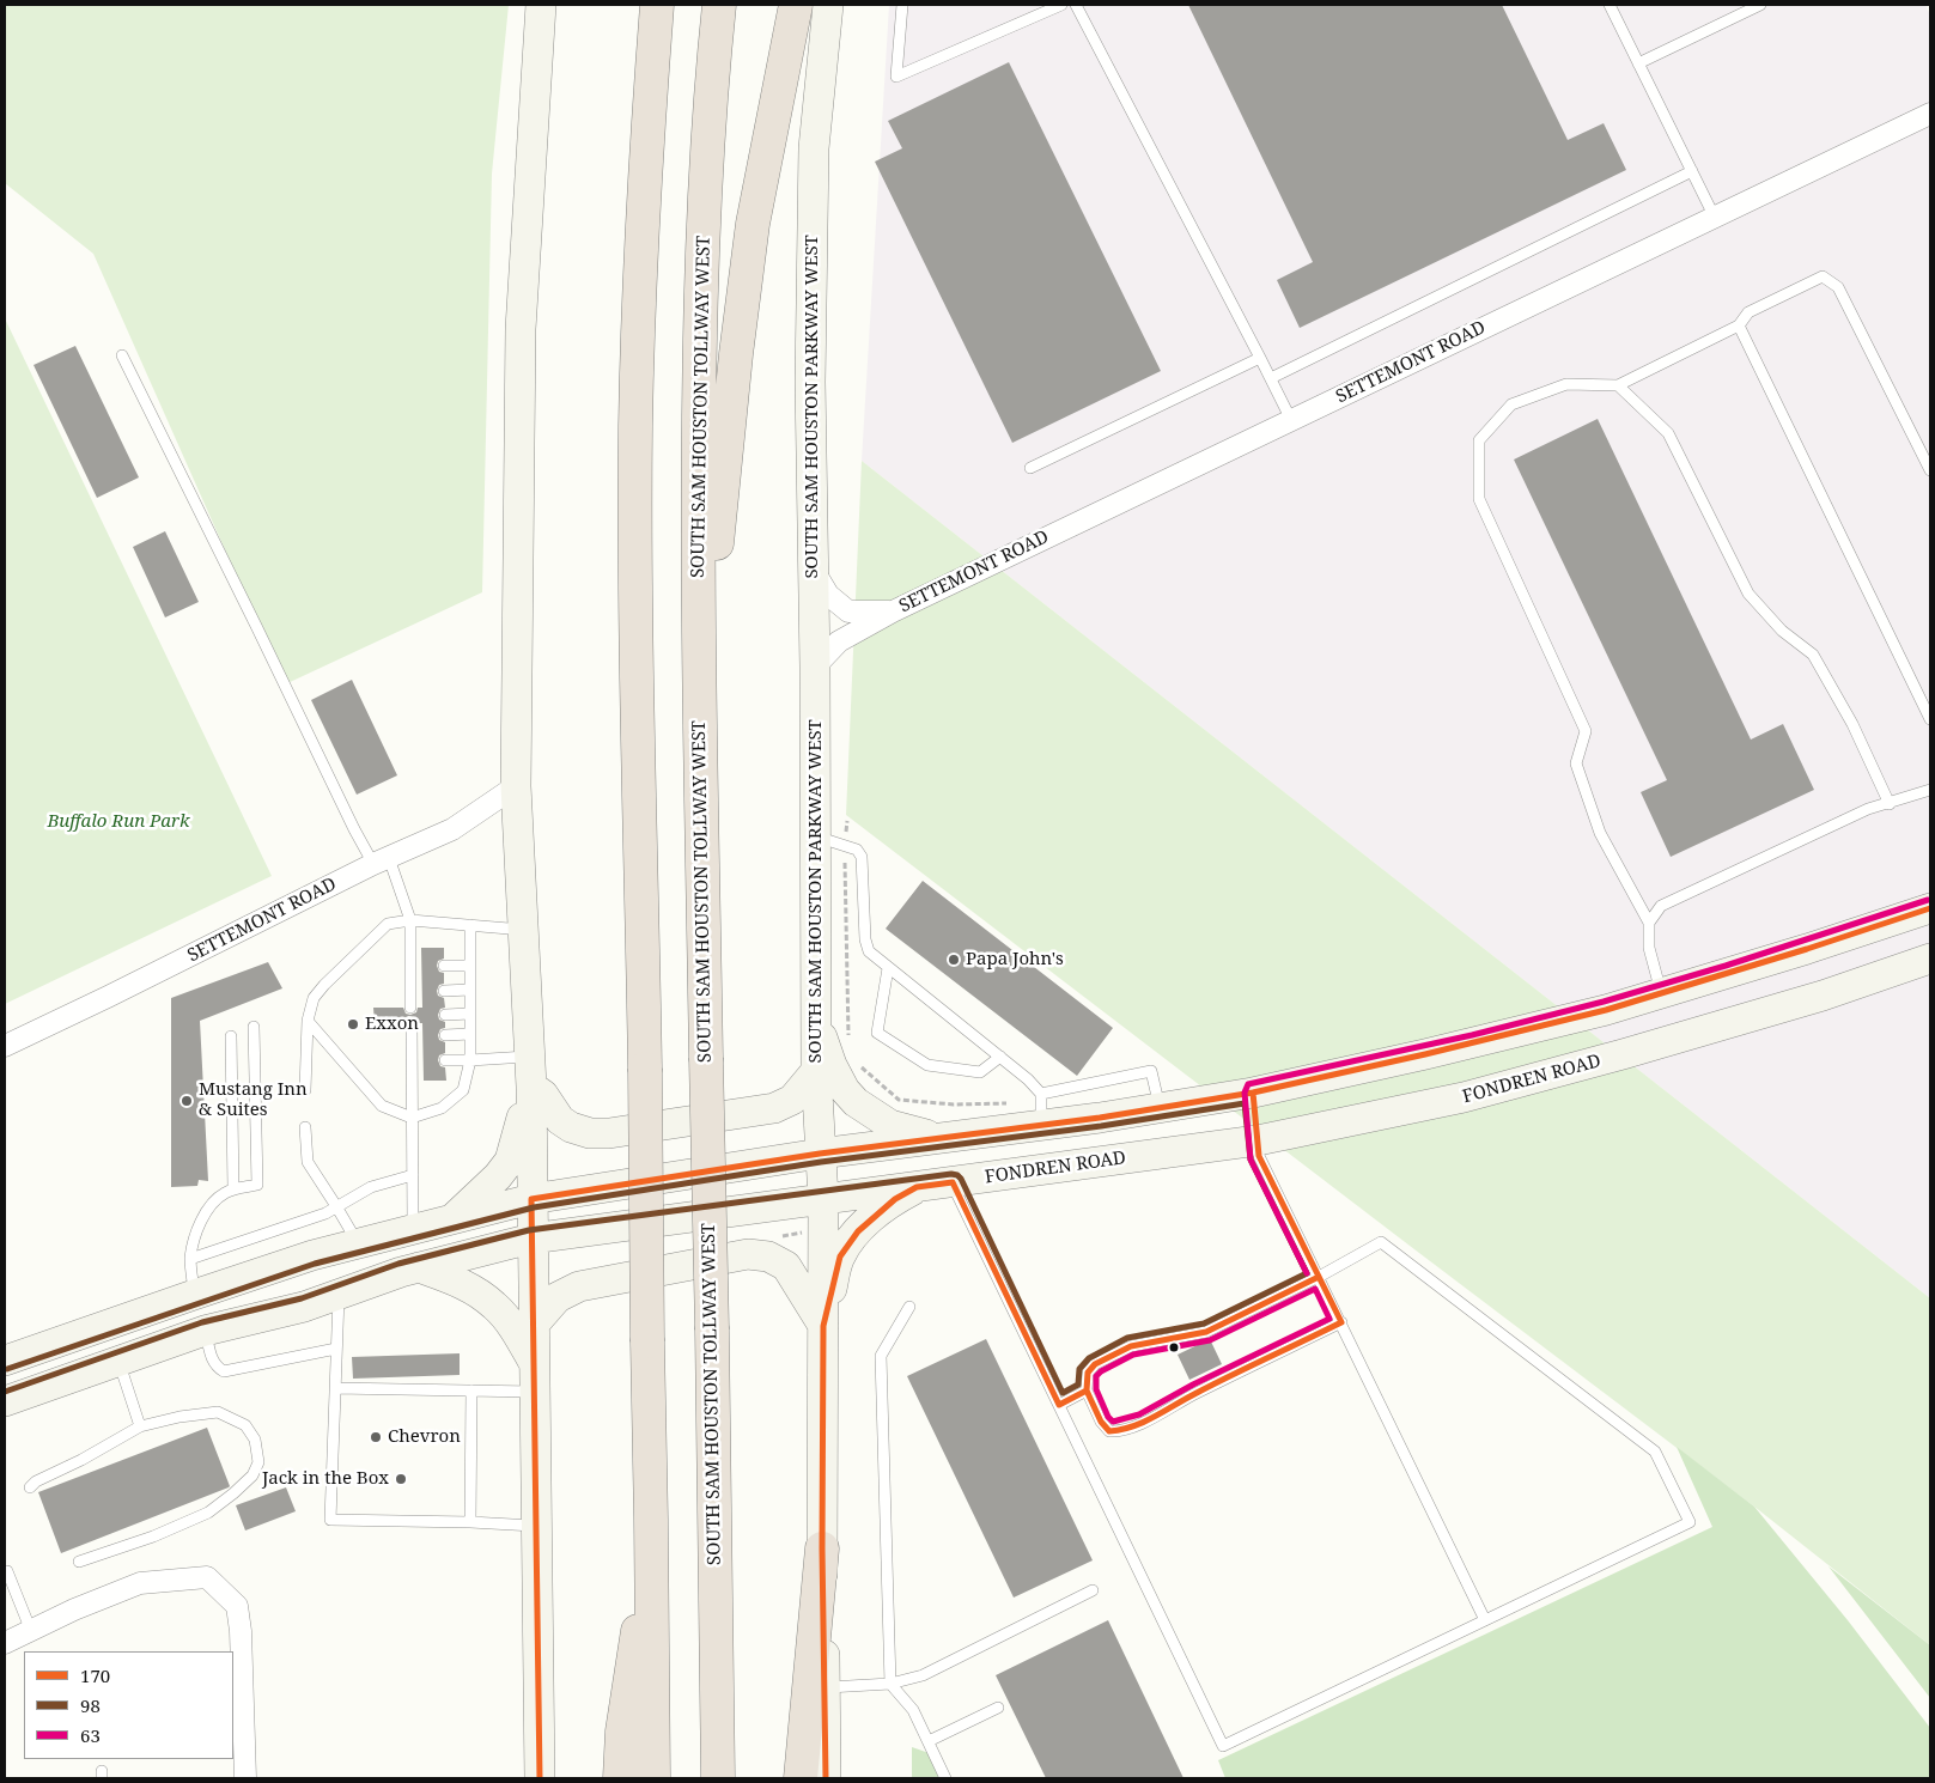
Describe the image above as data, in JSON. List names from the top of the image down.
{
  "streets": {
    "highway": ["SOUTH SAM HOUSTON TOLLWAY WEST"],
    "main road": ["SOUTH SAM HOUSTON PARKWAY WEST", "FONDREN ROAD"],
    "street": ["SETTEMONT ROAD"]
  },
  "crossings": [
    ["SETTEMONT ROAD", "SOUTH SAM HOUSTON PARKWAY WEST"],
    ["SOUTH SAM HOUSTON PARKWAY WEST", "FONDREN ROAD"]
  ],
  "parks": ["Buffalo Run Park"],
  "places": [
    "Papa John's",
    "Exxon",
    "Mustang Inn & Suites",
    "Chevron",
    "Jack in the Box"
  ],
  "lines": ["transit line 63", "transit line 170", "transit line 98"],
  "legend": ["170", "98", "63"]
}
